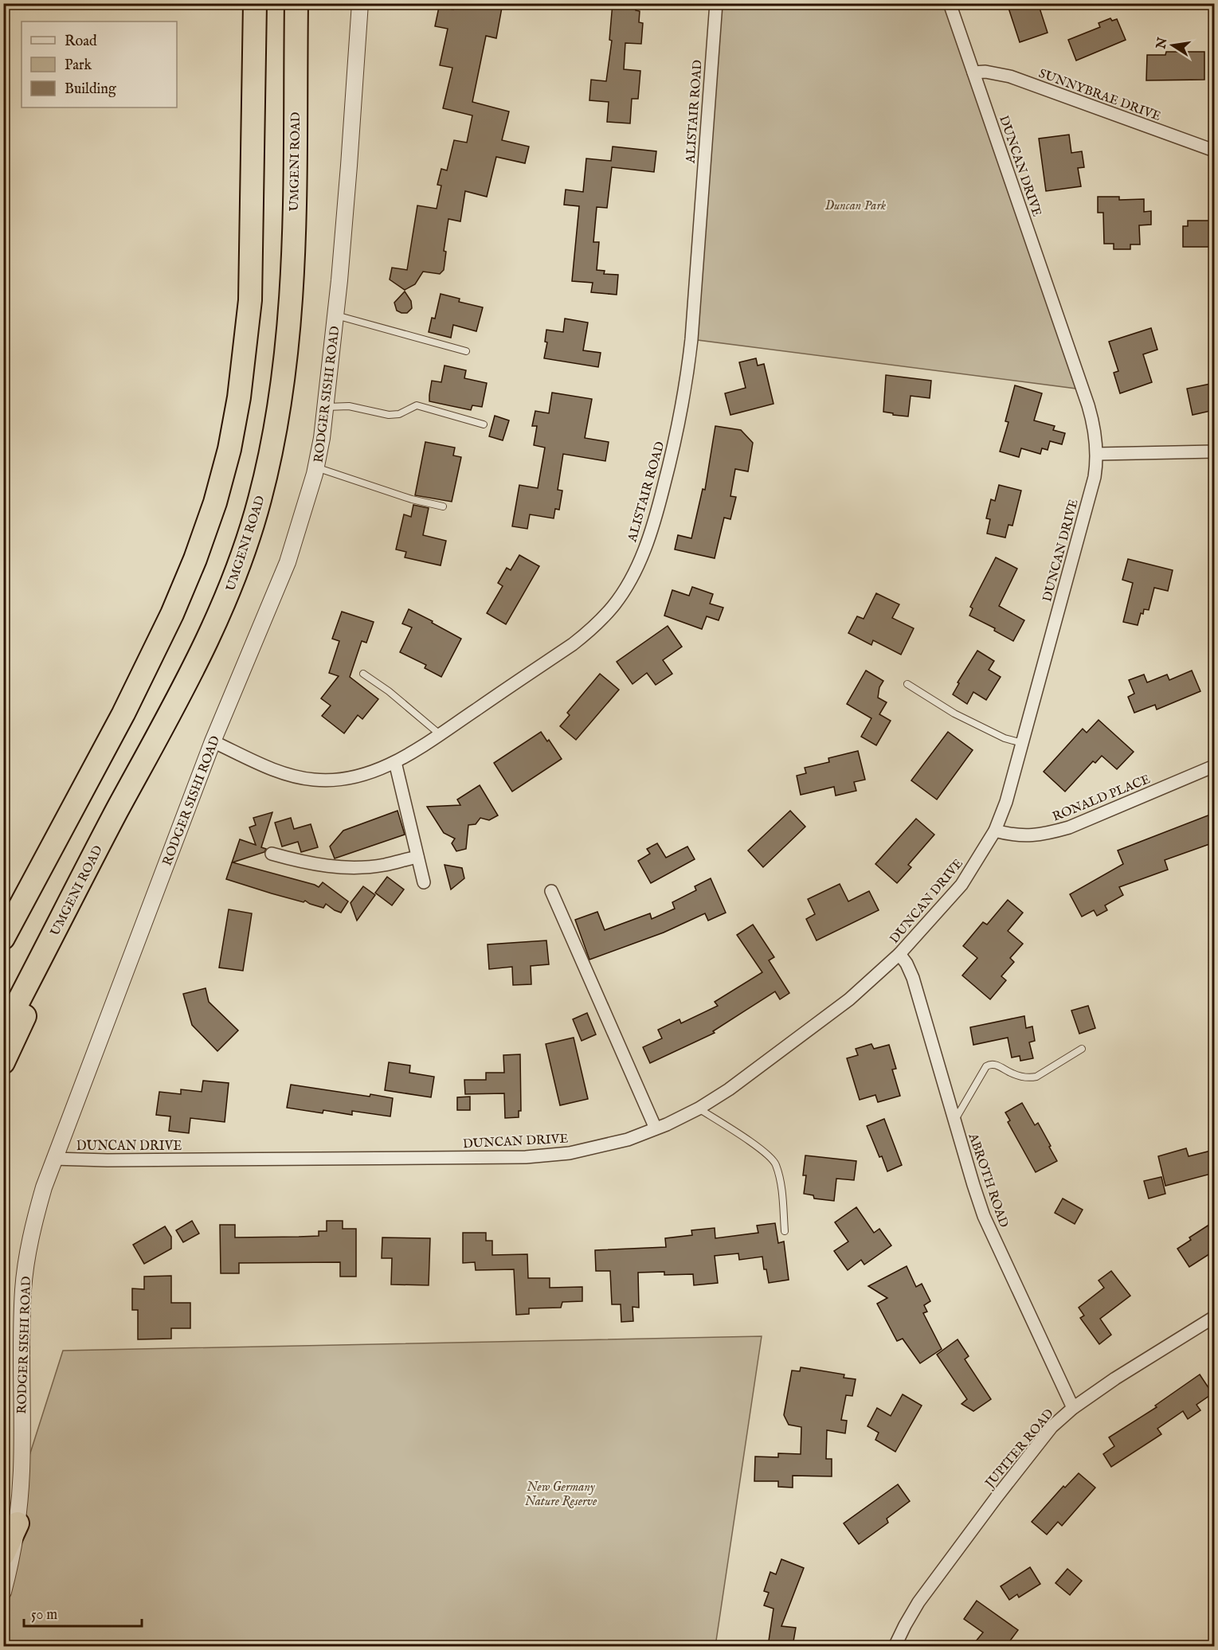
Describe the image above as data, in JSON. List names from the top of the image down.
{
  "streets": {
    "highway": ["UMGENI ROAD"],
    "street": [
      "SUNNYBRAE DRIVE",
      "ALISTAIR ROAD",
      "DUNCAN DRIVE",
      "RODGER SISHI ROAD",
      "RONALD PLACE",
      "ABROTH ROAD",
      "JUPITER ROAD"
    ]
  },
  "crossings": [
    ["SUNNYBRAE DRIVE", "DUNCAN DRIVE"],
    ["ALISTAIR ROAD", "RODGER SISHI ROAD"],
    ["DUNCAN DRIVE", "RODGER SISHI ROAD"],
    ["DUNCAN DRIVE", "RONALD PLACE"],
    ["DUNCAN DRIVE", "ABROTH ROAD"],
    ["ABROTH ROAD", "JUPITER ROAD"]
  ],
  "parks": ["Duncan Park", "New Germany Nature Reserve"],
  "legend": ["Road", "Park", "Building"],
  "scale_bar": "50 m",
  "north": "left"
}
